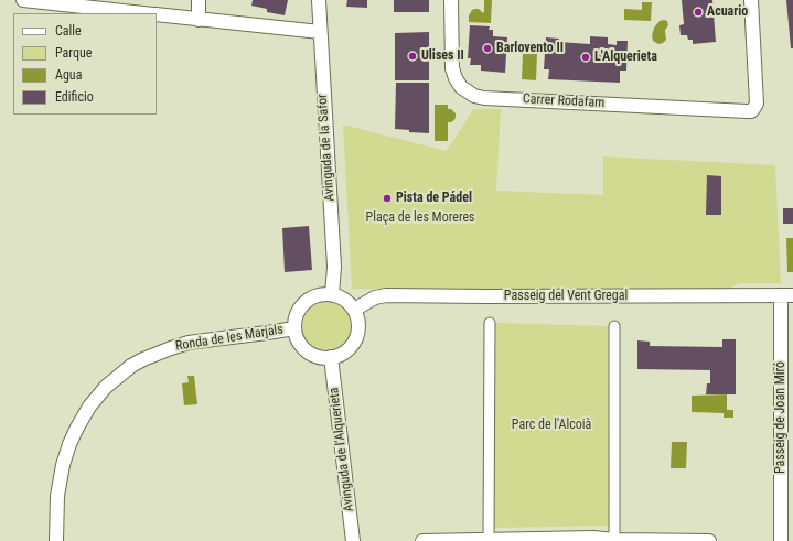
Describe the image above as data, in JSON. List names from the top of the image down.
{
  "streets": {
    "street": [
      "Carrer Rodafam",
      "Avinguda de la Safor",
      "Passeig del Vent Gregal",
      "Ronda de les Marjals",
      "Passeig de Joan Miró",
      "Avinguda de l’Alquerieta"
    ]
  },
  "crossings": [
    ["Avinguda de la Safor", "Passeig del Vent Gregal"],
    ["Avinguda de la Safor", "Ronda de les Marjals"],
    ["Avinguda de la Safor", "Avinguda de l’Alquerieta"],
    ["Passeig del Vent Gregal", "Ronda de les Marjals"],
    ["Passeig del Vent Gregal", "Passeig de Joan Miró"],
    ["Passeig del Vent Gregal", "Avinguda de l’Alquerieta"],
    ["Ronda de les Marjals", "Avinguda de l’Alquerieta"]
  ],
  "parks": ["Plaça de les Moreres", "Parc de l'Alcoià"],
  "places": [
    "Acuario",
    "Barlovento II",
    "Ulises II",
    "L'Alquerieta",
    "Pista de Pádel"
  ],
  "legend": [
    "Calle",
    "Parque",
    "Agua",
    "Edificio"
  ]
}
